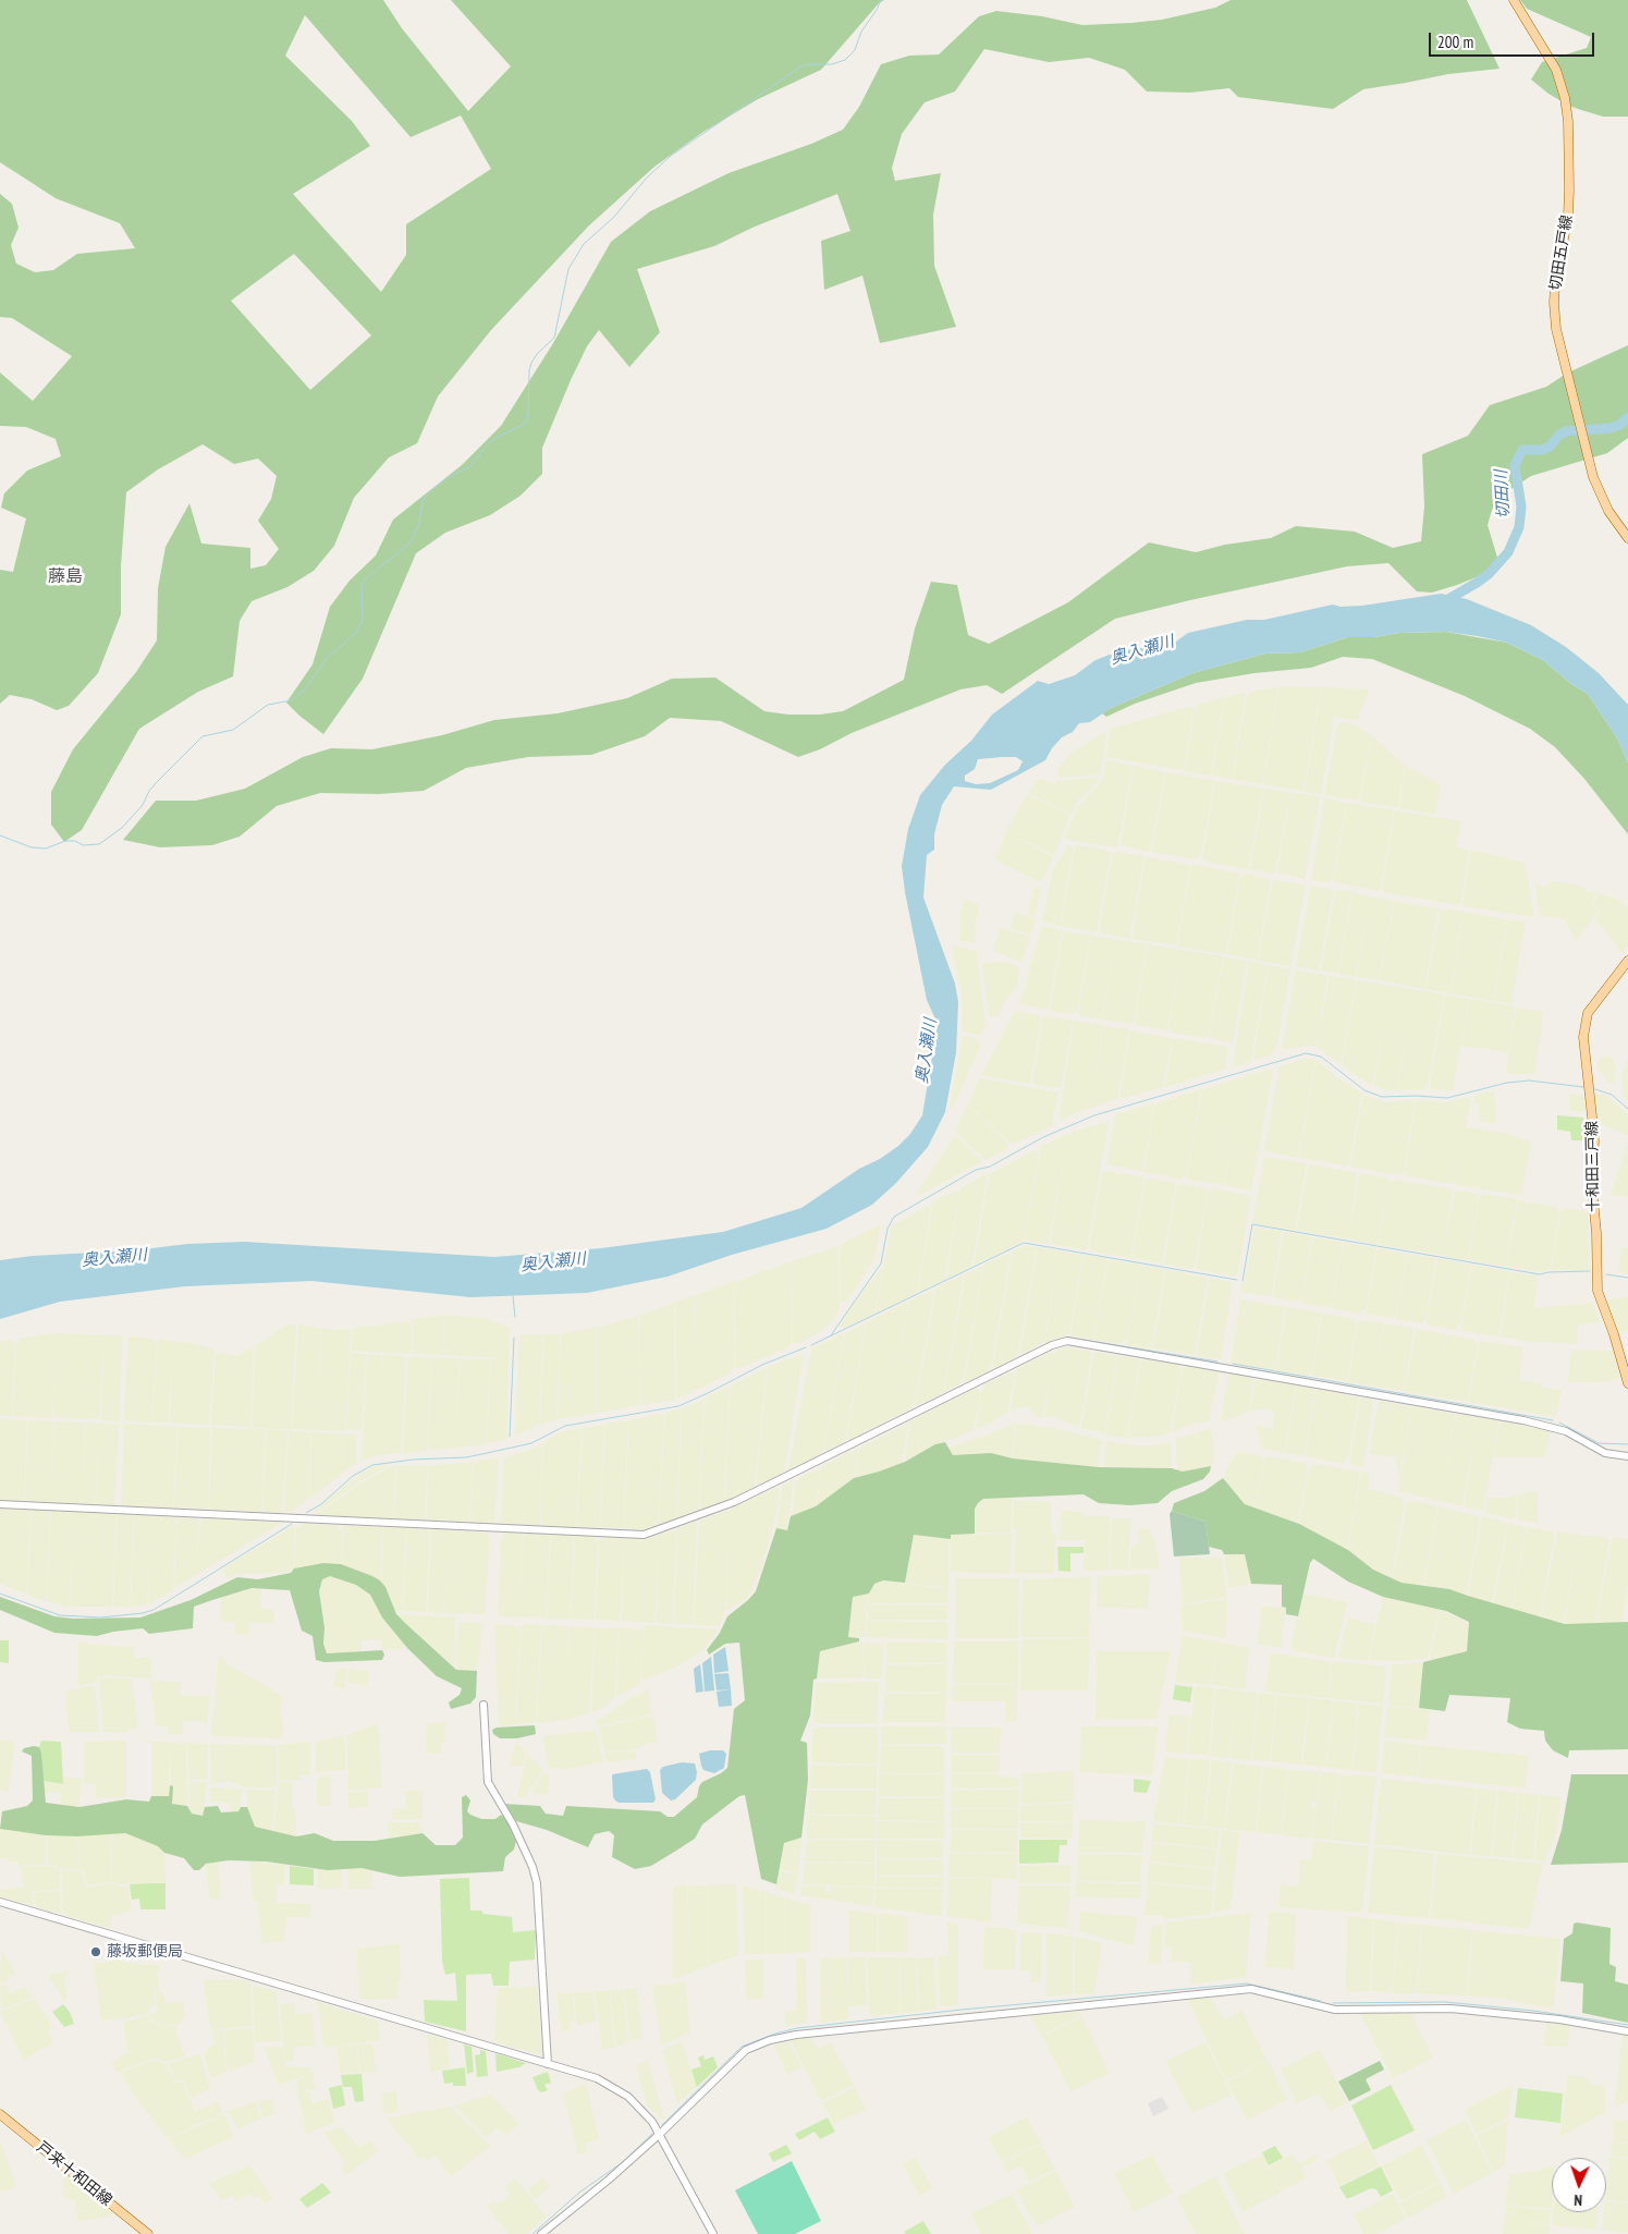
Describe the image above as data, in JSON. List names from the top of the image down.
{
  "streets": {
    "main road": ["切田五戸線", "十和田三戸線", "戸来十和田線"]
  },
  "districts": ["藤島"],
  "water": ["切田川", "奥入瀬川"],
  "places": ["藤坂郵便局"],
  "scale_bar": "200 m",
  "north": "bottom"
}
